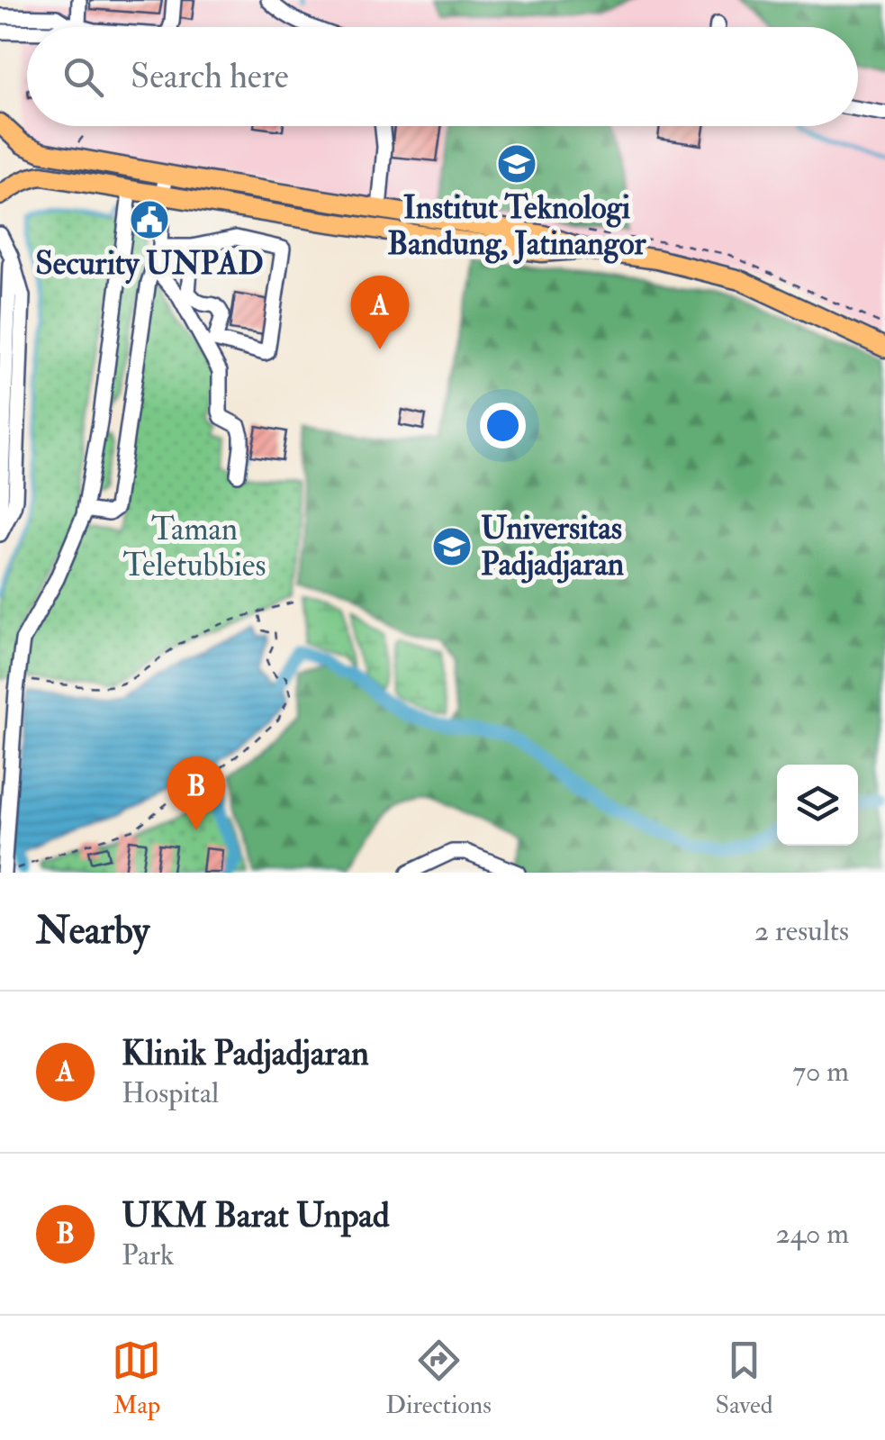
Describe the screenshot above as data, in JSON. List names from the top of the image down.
{
  "parks": ["Taman Teletubbies"],
  "places": {
    "school or university": ["Institut Teknologi Bandung, Jatinangor", "Universitas Padjadjaran"],
    "public building": ["Security UNPAD"]
  },
  "page": {
    "search": "Search here",
    "pins": ["A", "B"],
    "heading": ["Nearby", "2 results"],
    "list": [
      {
        "mark": "A",
        "name": "Klinik Padjadjaran",
        "note": "Hospital",
        "value": "70 m"
      },
      {
        "mark": "B",
        "name": "UKM Barat Unpad",
        "note": "Park",
        "value": "240 m"
      }
    ],
    "nav": ["Map", "Directions", "Saved"]
  }
}
